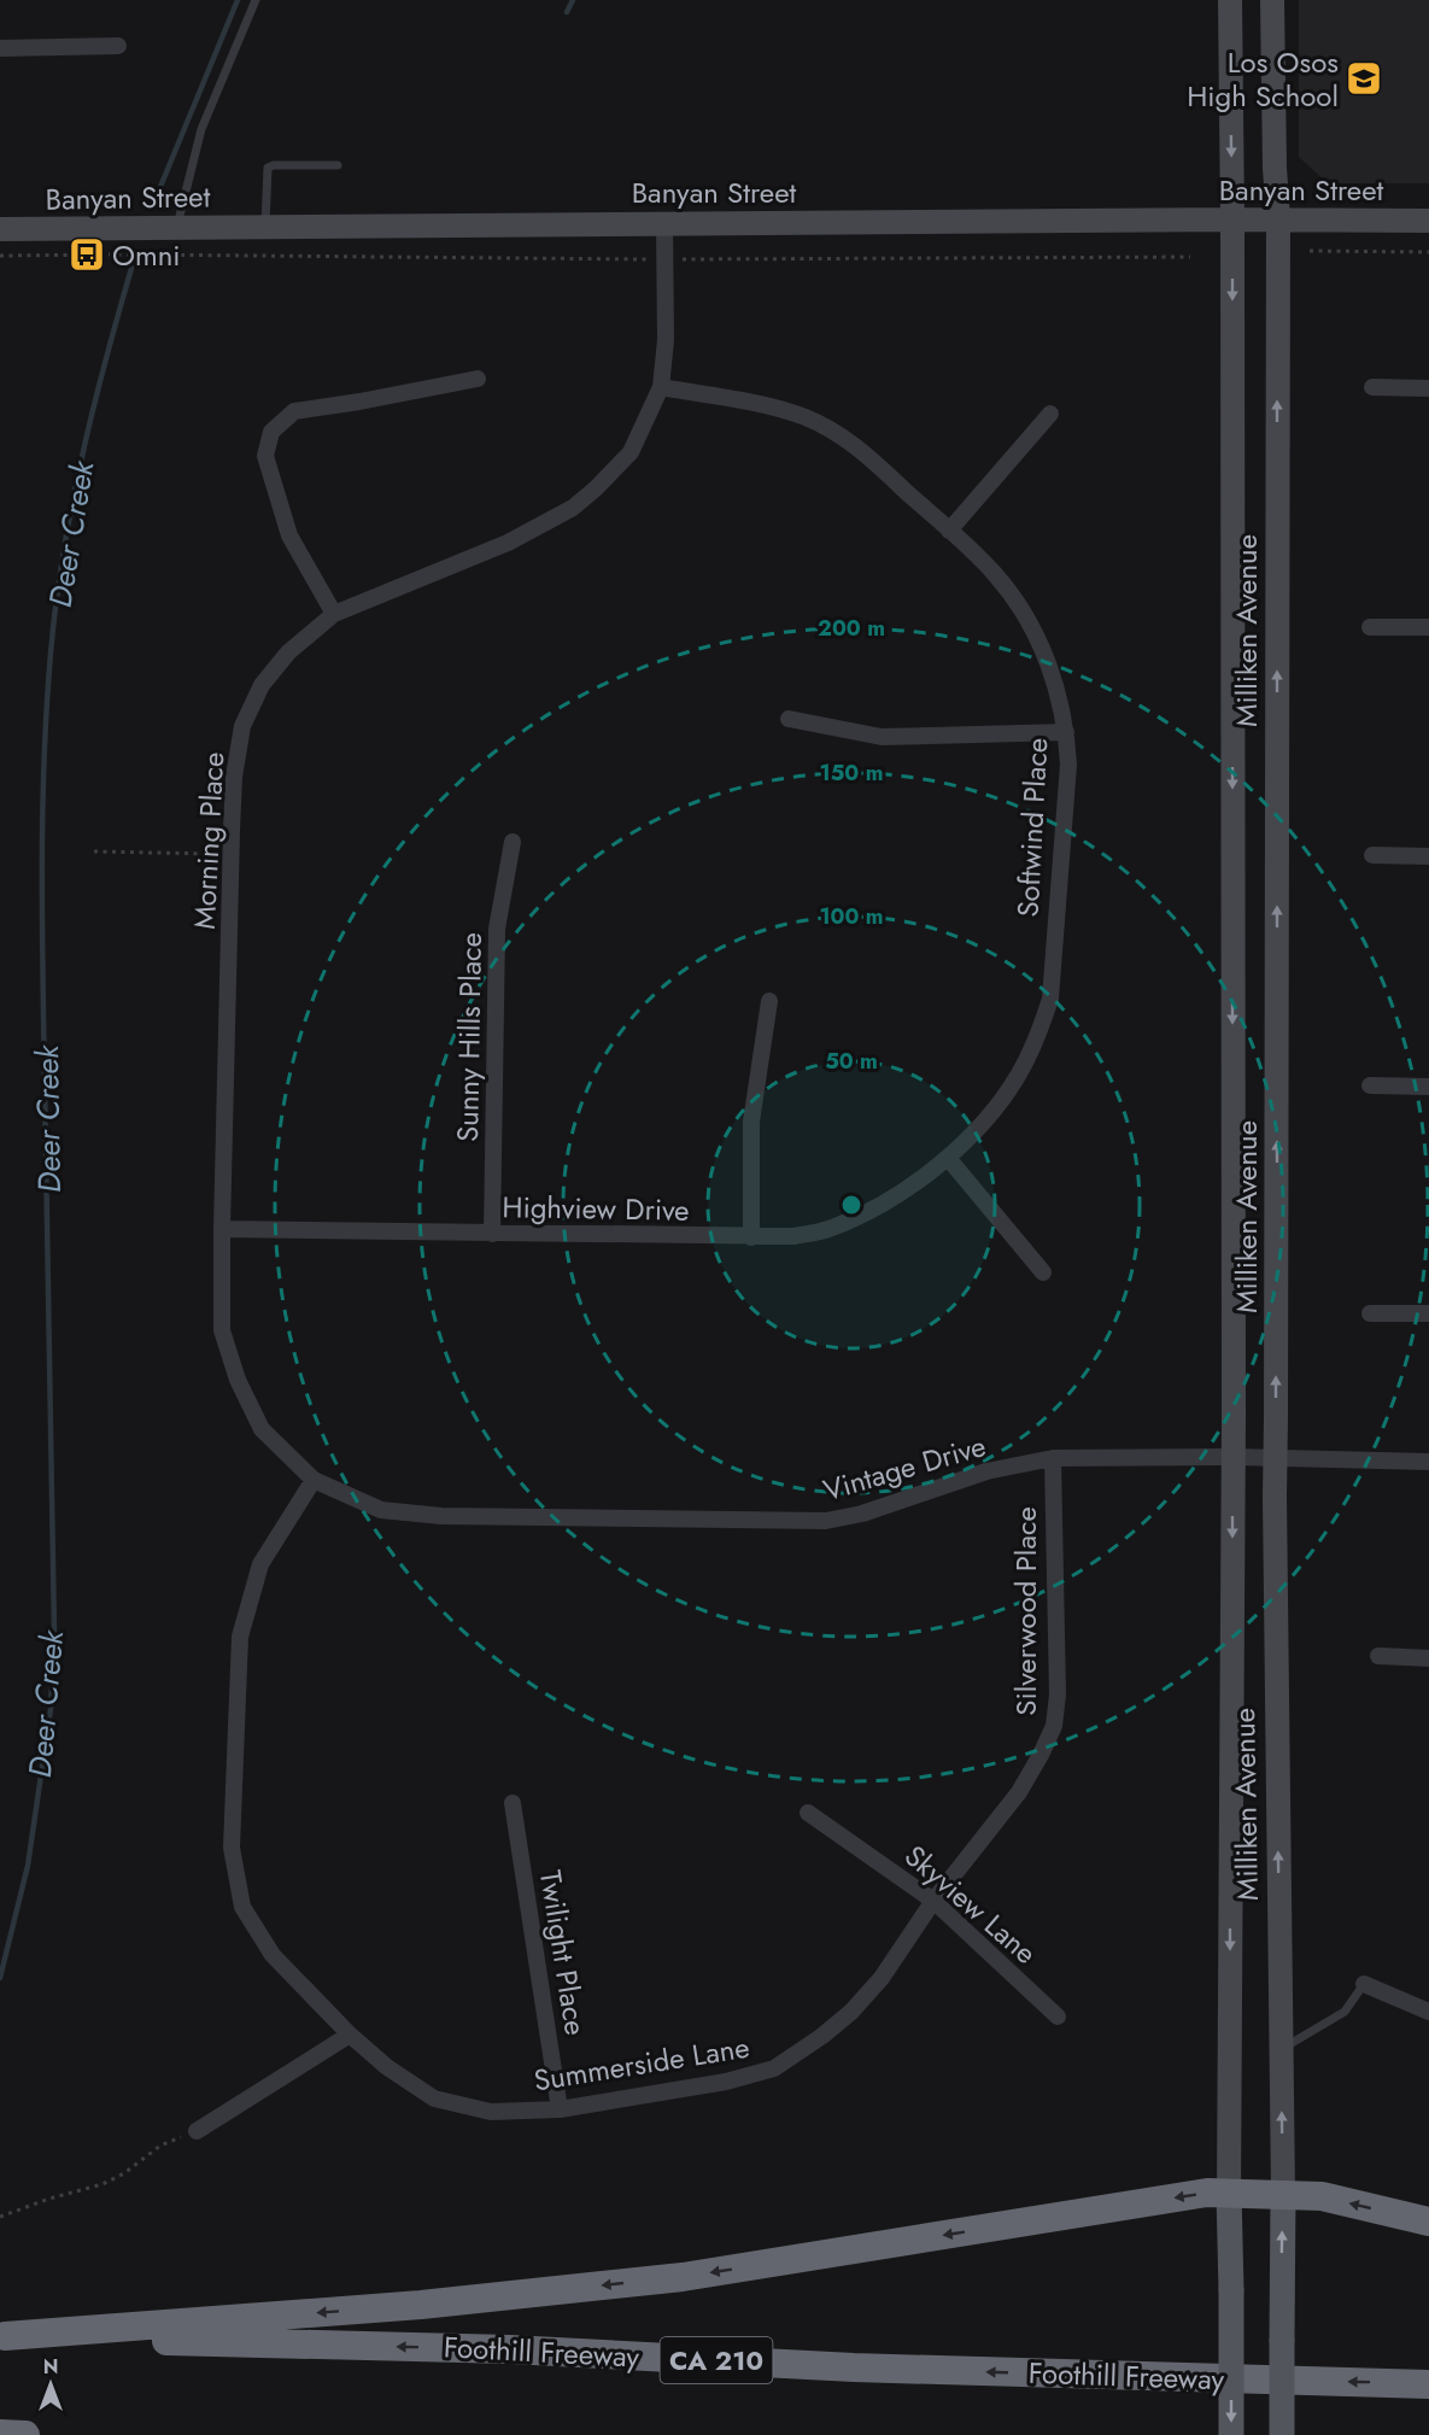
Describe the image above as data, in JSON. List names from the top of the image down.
{
  "streets": {
    "highway": ["Foothill Freeway", "CA 210"],
    "main road": ["Banyan Street", "Milliken Avenue"],
    "street": [
      "Softwind Place",
      "Morning Place",
      "Sunny Hills Place",
      "Highview Drive",
      "Vintage Drive",
      "Silverwood Place",
      "Skyview Lane",
      "Twilight Place",
      "Summerside Lane"
    ]
  },
  "crossings": [
    ["Banyan Street", "Milliken Avenue"],
    ["Banyan Street", "Morning Place"],
    ["Milliken Avenue", "Vintage Drive"],
    ["Softwind Place", "Morning Place"],
    ["Softwind Place", "Highview Drive"],
    ["Morning Place", "Highview Drive"],
    ["Morning Place", "Vintage Drive"],
    ["Morning Place", "Summerside Lane"],
    ["Sunny Hills Place", "Highview Drive"],
    ["Vintage Drive", "Silverwood Place"],
    ["Vintage Drive", "Summerside Lane"],
    ["Silverwood Place", "Skyview Lane"],
    ["Silverwood Place", "Summerside Lane"],
    ["Skyview Lane", "Summerside Lane"],
    ["Twilight Place", "Summerside Lane"]
  ],
  "water": ["Deer Creek"],
  "places": {
    "school or university": ["Los Osos High School"],
    "bus stop": ["Omni"]
  },
  "north": "top",
  "rings": [
    "200 m",
    "150 m",
    "100 m",
    "50 m"
  ]
}
